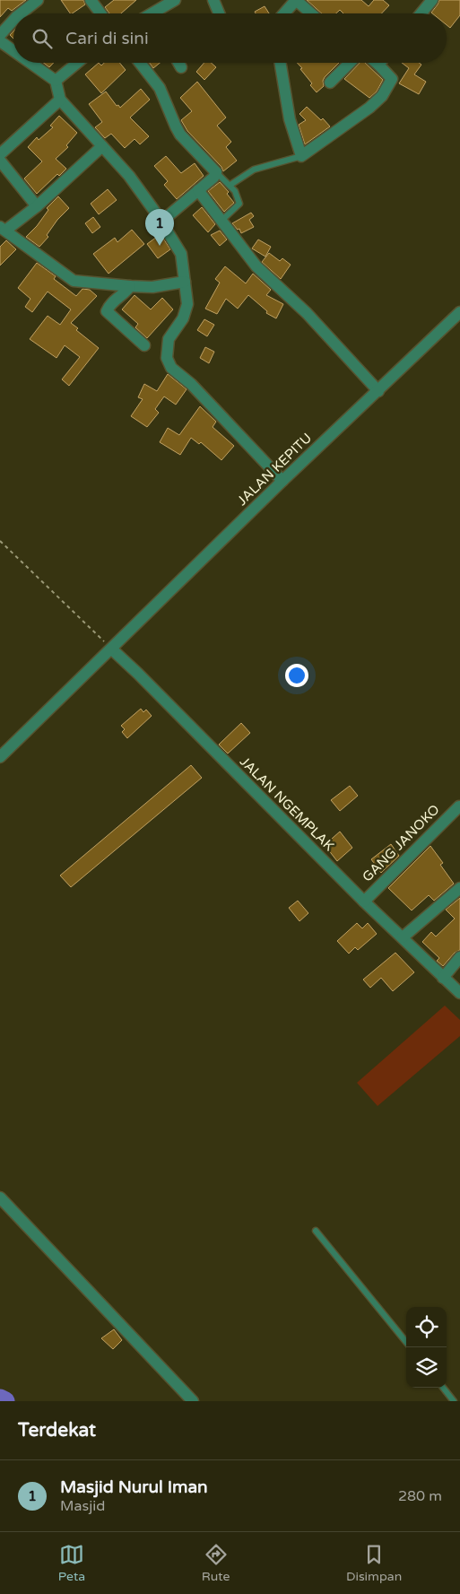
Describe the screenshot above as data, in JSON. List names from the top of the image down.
{
  "streets": {
    "street": ["JALAN KEPITU", "JALAN NGEMPLAK", "GANG JANOKO"]
  },
  "crossings": [
    ["JALAN KEPITU", "JALAN NGEMPLAK"],
    ["JALAN NGEMPLAK", "GANG JANOKO"]
  ],
  "page": {
    "search": "Cari di sini",
    "pins": "1",
    "heading": "Terdekat",
    "list": [
      {
        "mark": "1",
        "name": "Masjid Nurul Iman",
        "note": "Masjid",
        "value": "280 m"
      }
    ],
    "nav": ["Peta", "Rute", "Disimpan"]
  }
}
